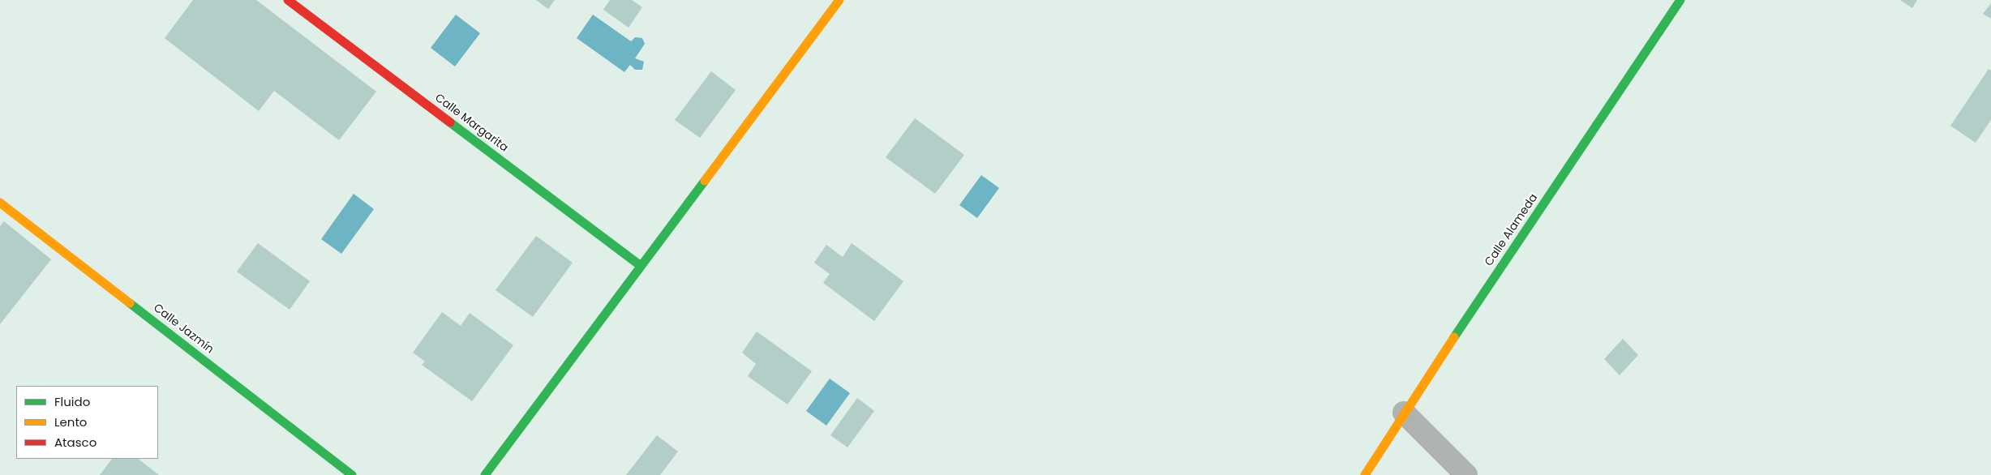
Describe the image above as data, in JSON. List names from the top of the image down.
{
  "streets": {
    "street": ["Calle Margarita", "Calle Alameda", "Calle Jazmín"]
  },
  "legend": ["Fluido", "Lento", "Atasco"]
}
